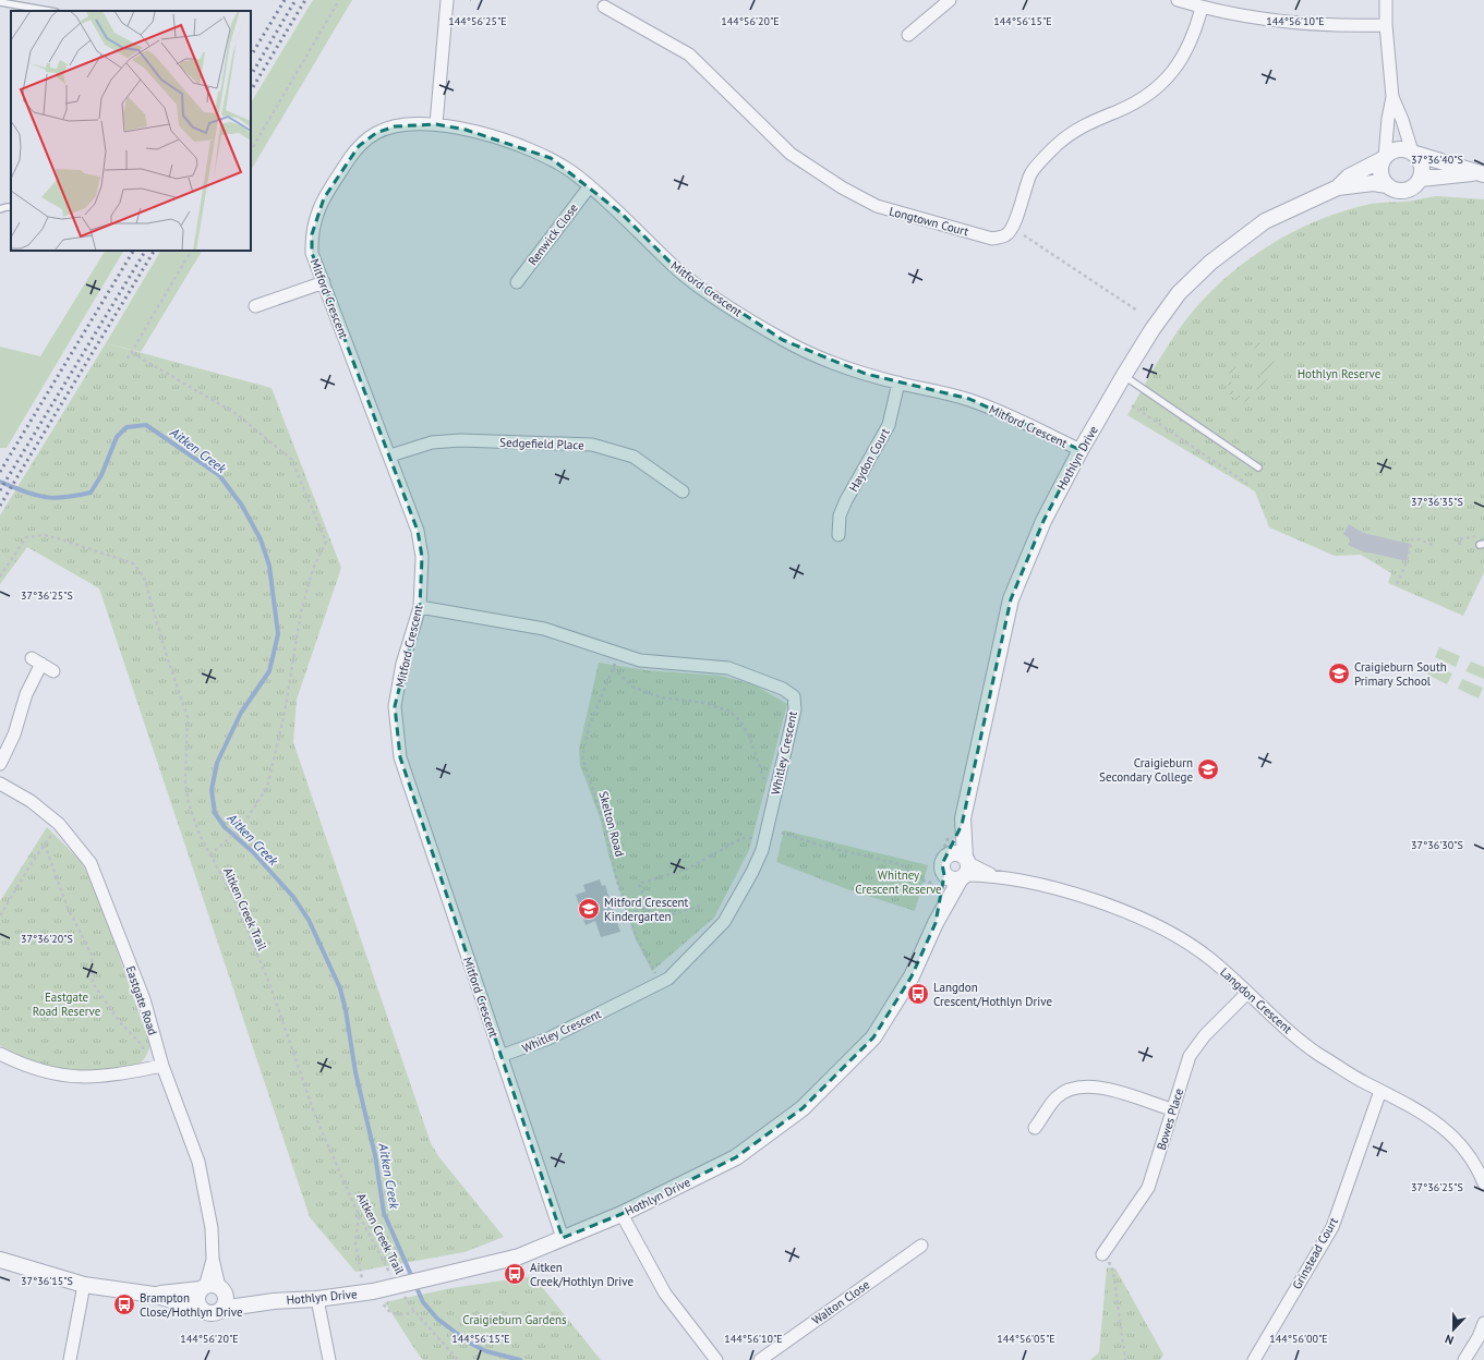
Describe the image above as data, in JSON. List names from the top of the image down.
{
  "streets": {
    "street": [
      "Longtown Court",
      "Renwick Close",
      "Mitford Crescent",
      "Sedgefield Place",
      "Hothlyn Drive",
      "Haydon Court",
      "Whitley Crescent",
      "Eastgate Road",
      "Langdon Crescent",
      "Bowes Place",
      "Grinstead Court",
      "Walton Close"
    ],
    "path": ["Skelton Road", "Aitken Creek Trail"]
  },
  "crossings": [
    ["Renwick Close", "Mitford Crescent"],
    ["Mitford Crescent", "Sedgefield Place"],
    ["Mitford Crescent", "Hothlyn Drive"],
    ["Mitford Crescent", "Haydon Court"],
    ["Mitford Crescent", "Whitley Crescent"],
    ["Hothlyn Drive", "Eastgate Road"],
    ["Hothlyn Drive", "Langdon Crescent"],
    ["Whitley Crescent", "Skelton Road"],
    ["Langdon Crescent", "Bowes Place"],
    ["Langdon Crescent", "Grinstead Court"]
  ],
  "water": ["Aitken Creek"],
  "parks": [
    "Hothlyn Reserve",
    "Whitney Crescent Reserve",
    "Eastgate Road Reserve",
    "Craigieburn Gardens"
  ],
  "places": {
    "school or university": ["Craigieburn South Primary School", "Craigieburn Secondary College", "Mitford Crescent Kindergarten"],
    "bus stop": ["Langdon Crescent/Hothlyn Drive", "Aitken Creek/Hothlyn Drive", "Brampton Close/Hothlyn Drive"]
  },
  "north": "bottom",
  "coordinates": [
    "144°56'25\"E",
    "144°56'20\"E",
    "144°56'15\"E",
    "144°56'10\"E",
    "37°36'40\"S",
    "37°36'35\"S",
    "37°36'25\"S",
    "37°36'30\"S",
    "37°36'20\"S",
    "37°36'15\"S",
    "144°56'05\"E",
    "144°56'00\"E"
  ]
}
